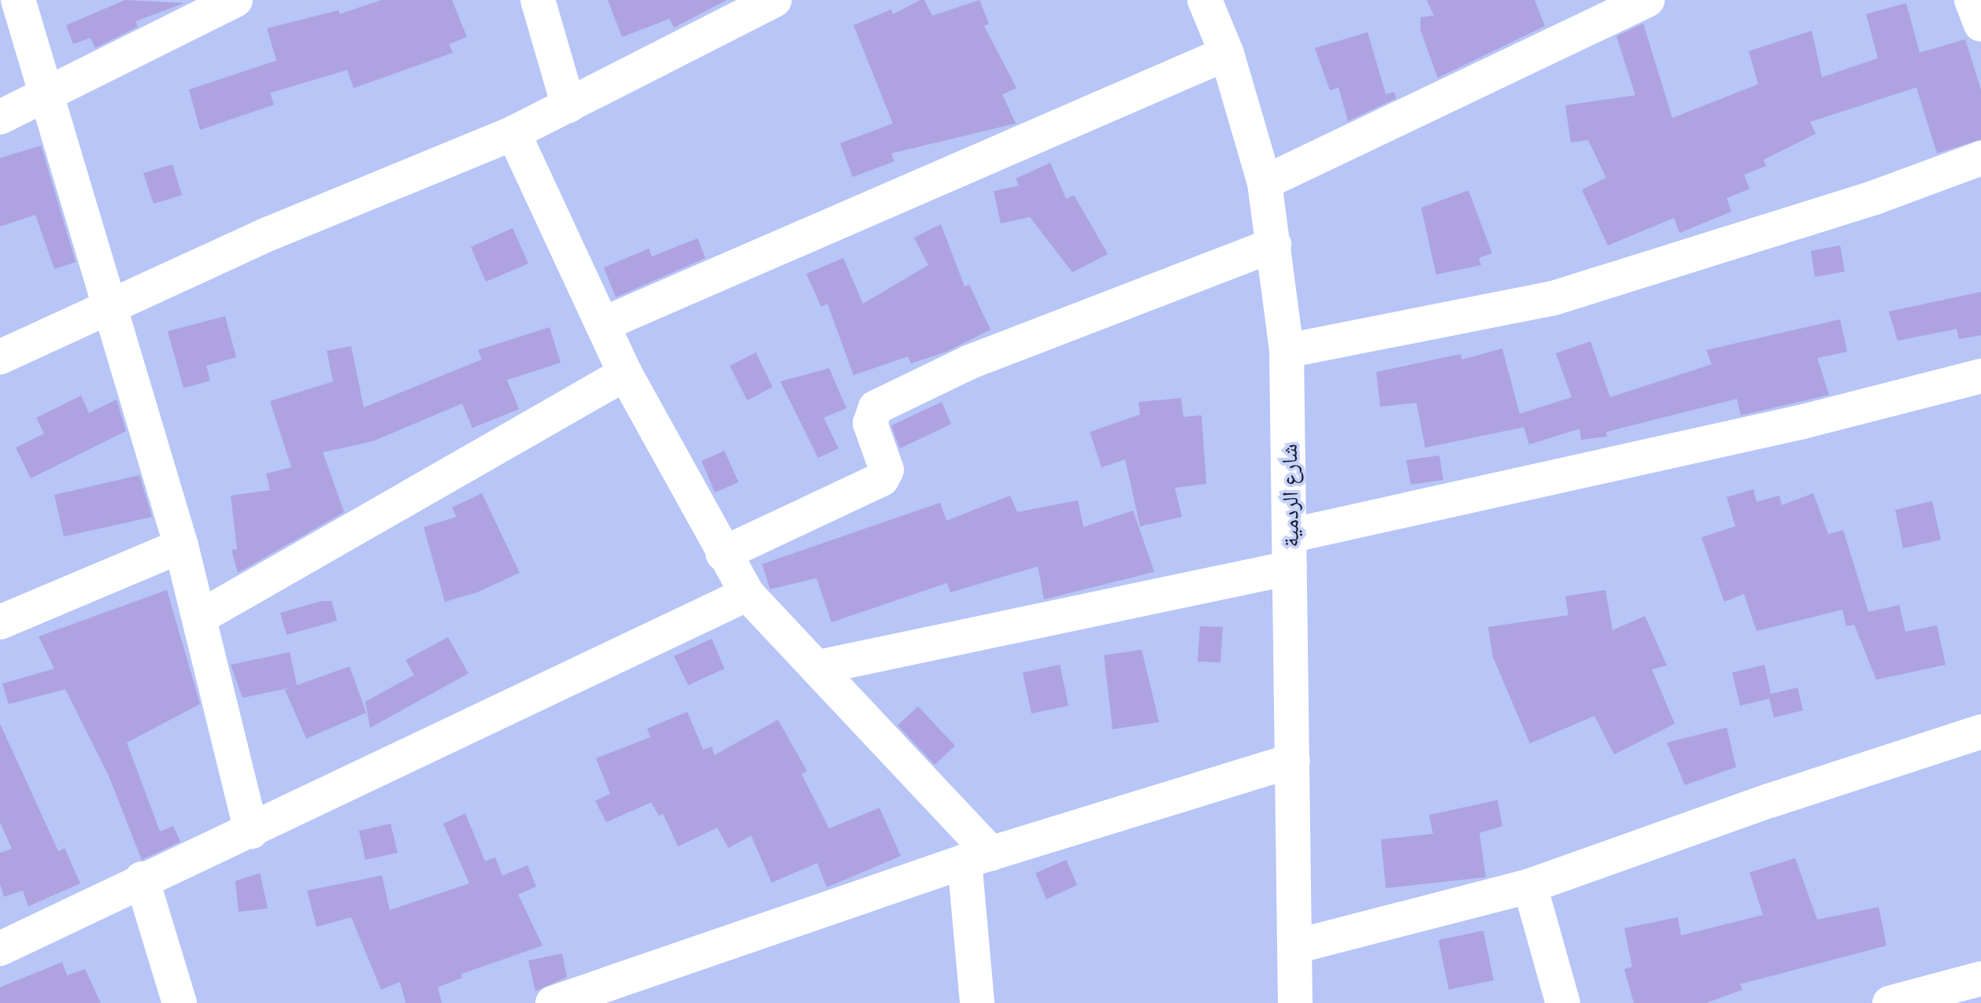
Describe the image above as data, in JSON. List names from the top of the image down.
{
  "streets": {
    "street": ["شارع الردمية"]
  }
}
